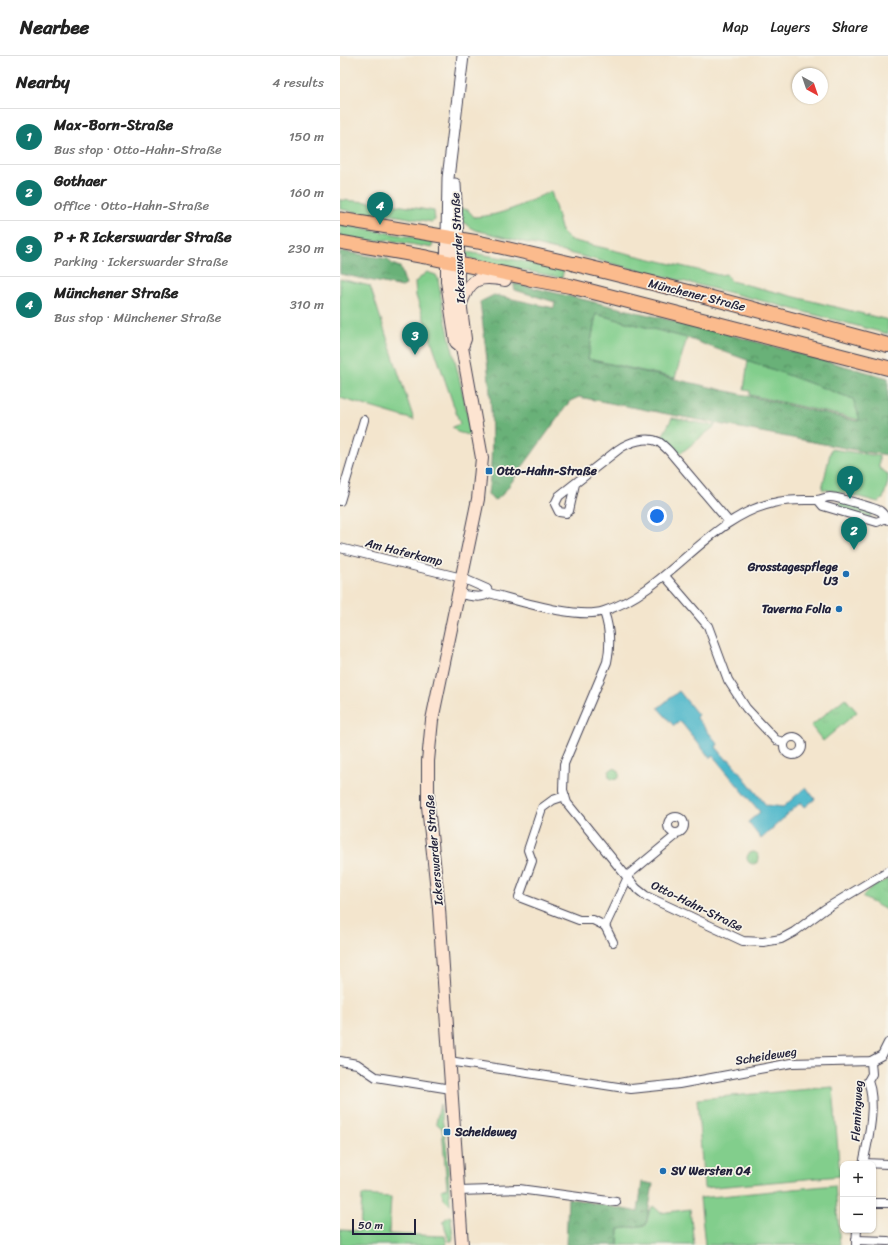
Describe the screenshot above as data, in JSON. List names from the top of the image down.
{
  "streets": {
    "highway": ["Münchener Straße"],
    "main road": ["Ickerswarder Straße"],
    "street": [
      "Am Haferkamp",
      "Otto-Hahn-Straße",
      "Scheideweg",
      "Flemingweg"
    ]
  },
  "crossings": [
    ["Ickerswarder Straße", "Münchener Straße"],
    ["Ickerswarder Straße", "Am Haferkamp"],
    ["Ickerswarder Straße", "Scheideweg"],
    ["Scheideweg", "Flemingweg"]
  ],
  "places": {
    "transit": ["Otto-Hahn-Straße", "Scheideweg"],
    "other": ["Grosstagespflege U3", "Taverna Folia", "SV Wersten 04"]
  },
  "scale_bar": "50 m",
  "north": "bottom right",
  "page": {
    "header": "Nearbee",
    "nav": ["Map", "Layers", "Share"],
    "heading": ["Nearby", "4 results"],
    "list": [
      {
        "mark": "1",
        "name": "Max-Born-Straße",
        "note": "Bus stop · Otto-Hahn-Straße",
        "value": "150 m"
      },
      {
        "mark": "2",
        "name": "Gothaer",
        "note": "Office · Otto-Hahn-Straße",
        "value": "160 m"
      },
      {
        "mark": "3",
        "name": "P + R Ickerswarder Straße",
        "note": "Parking · Ickerswarder Straße",
        "value": "230 m"
      },
      {
        "mark": "4",
        "name": "Münchener Straße",
        "note": "Bus stop · Münchener Straße",
        "value": "310 m"
      }
    ],
    "pins": [
      "4",
      "3",
      "1",
      "2"
    ],
    "map_buttons": ["+", "−"],
    "scale": "50 m"
  }
}
